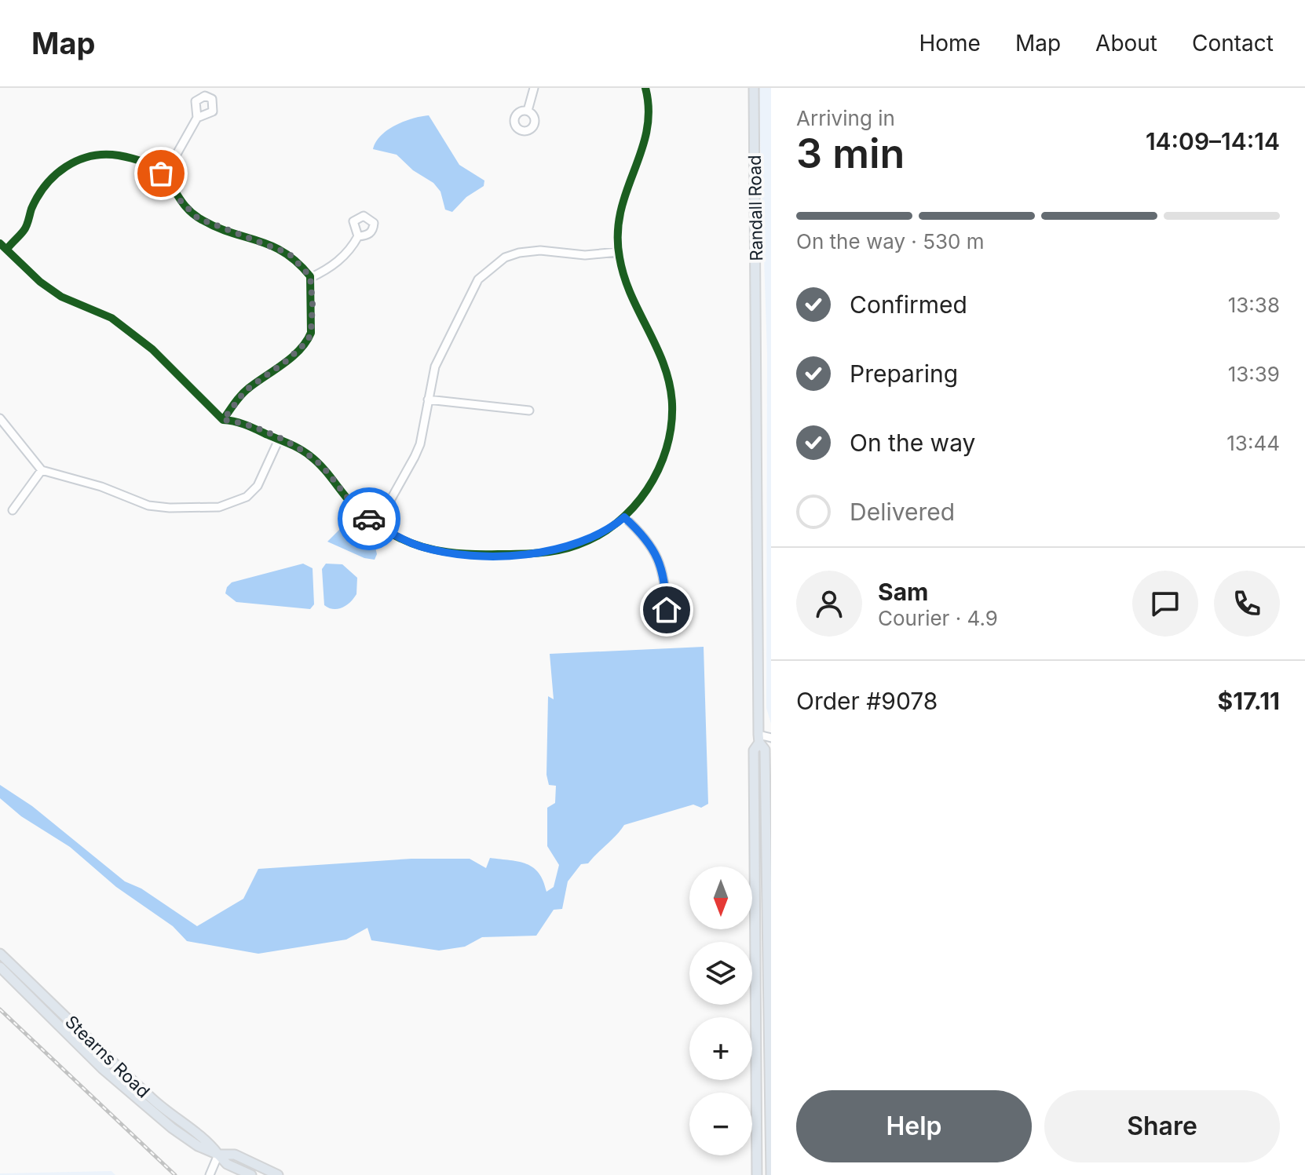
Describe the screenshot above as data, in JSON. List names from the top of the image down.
{
  "streets": {
    "main road": ["Randall Road", "Stearns Road"]
  },
  "north": "bottom",
  "page": {
    "header": "Map",
    "nav": [
      "Home",
      "Map",
      "About",
      "Contact"
    ],
    "heading": ["3 min", "Arriving in", "14:09–14:14"],
    "panel": [
      "Sam",
      "Courier · 4.9",
      "Order #9078",
      "$17.11"
    ],
    "bar": "On the way · 530 m",
    "list": [
      ["Confirmed", "13:38"],
      ["Preparing", "13:39"],
      ["On the way", "13:44"],
      "Delivered"
    ],
    "map_buttons": ["+", "−"],
    "buttons": ["Help", "Share"]
  }
}
